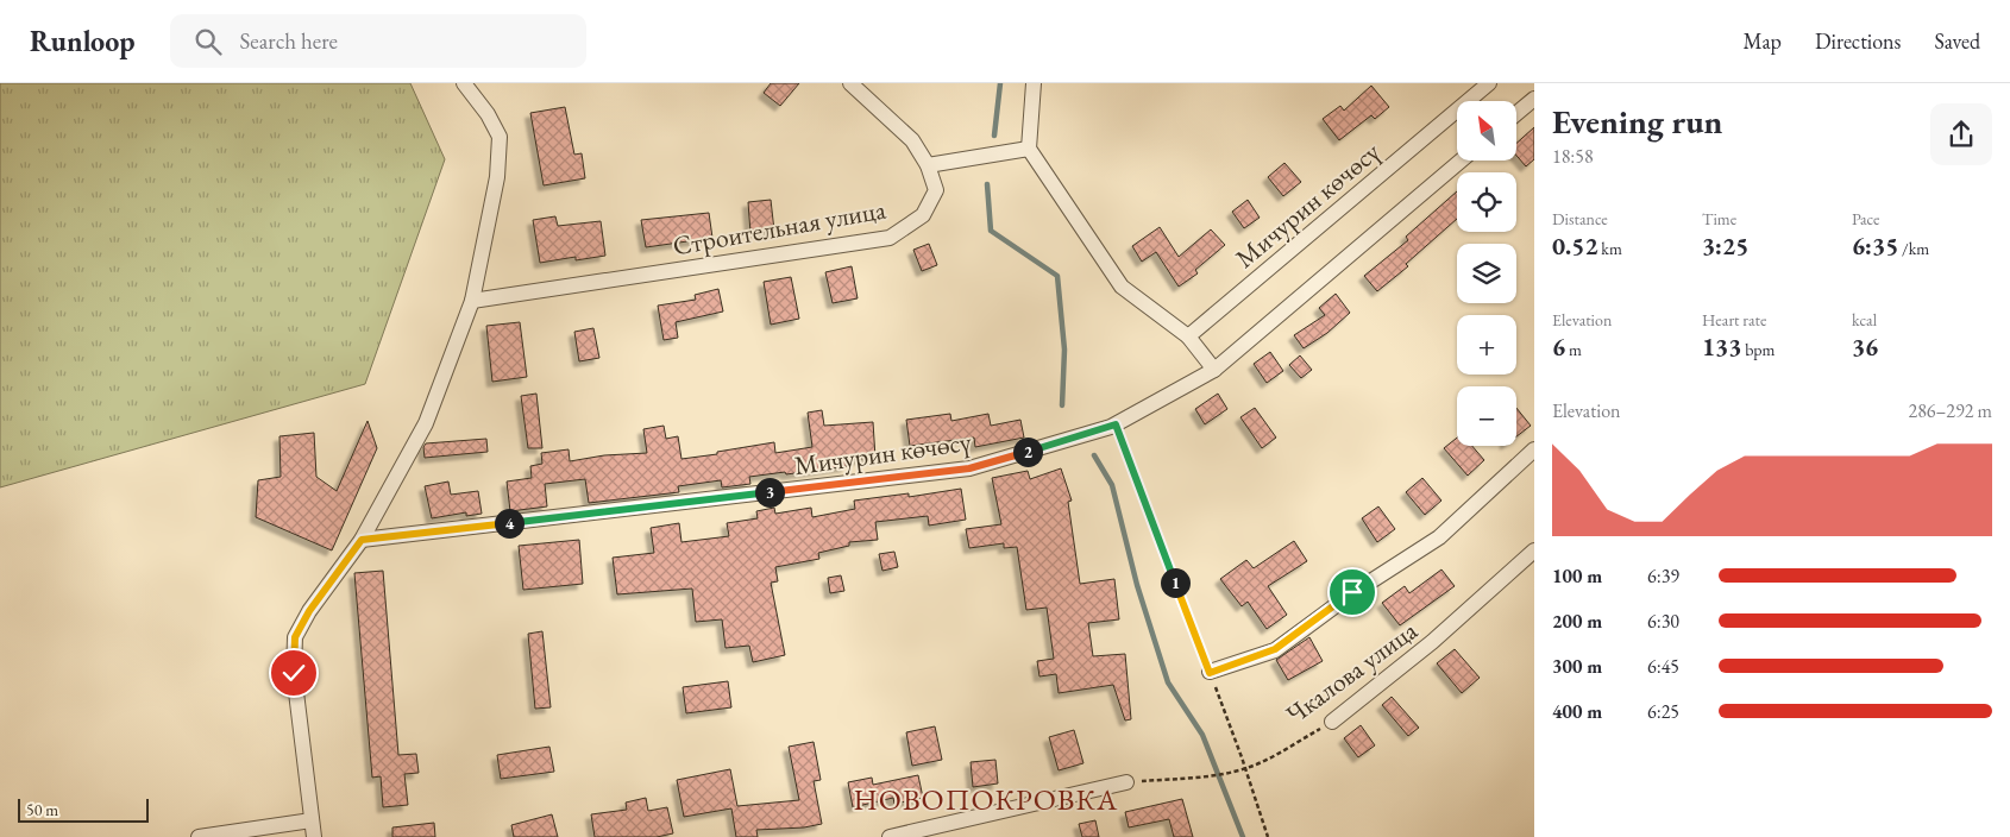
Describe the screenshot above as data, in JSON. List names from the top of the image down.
{
  "streets": {
    "street": ["Мичурин көчөсү", "Строительная улица", "Чкалова улица"]
  },
  "districts": ["НОВОПОКРОВКА"],
  "scale_bar": "50 m",
  "north": "top left",
  "page": {
    "header": "Runloop",
    "search": "Search here",
    "nav": ["Map", "Directions", "Saved"],
    "heading": ["Evening run", "18:58"],
    "map_buttons": ["+", "−"],
    "stats": [
      ["Distance", "0.52 km"],
      ["Time", "3:25"],
      ["Pace", "6:35 /km"],
      ["Elevation", "6 m"],
      ["Heart rate", "133 bpm"],
      ["kcal", "36"]
    ],
    "chart": ["Elevation", "286–292 m"],
    "pins": [
      "2",
      "3",
      "4",
      "1"
    ],
    "list": [
      {
        "name": "100 m",
        "note": "6:39"
      },
      {
        "name": "200 m",
        "note": "6:30"
      },
      {
        "name": "300 m",
        "note": "6:45"
      },
      {
        "name": "400 m",
        "note": "6:25"
      }
    ],
    "scale": "50 m"
  }
}
